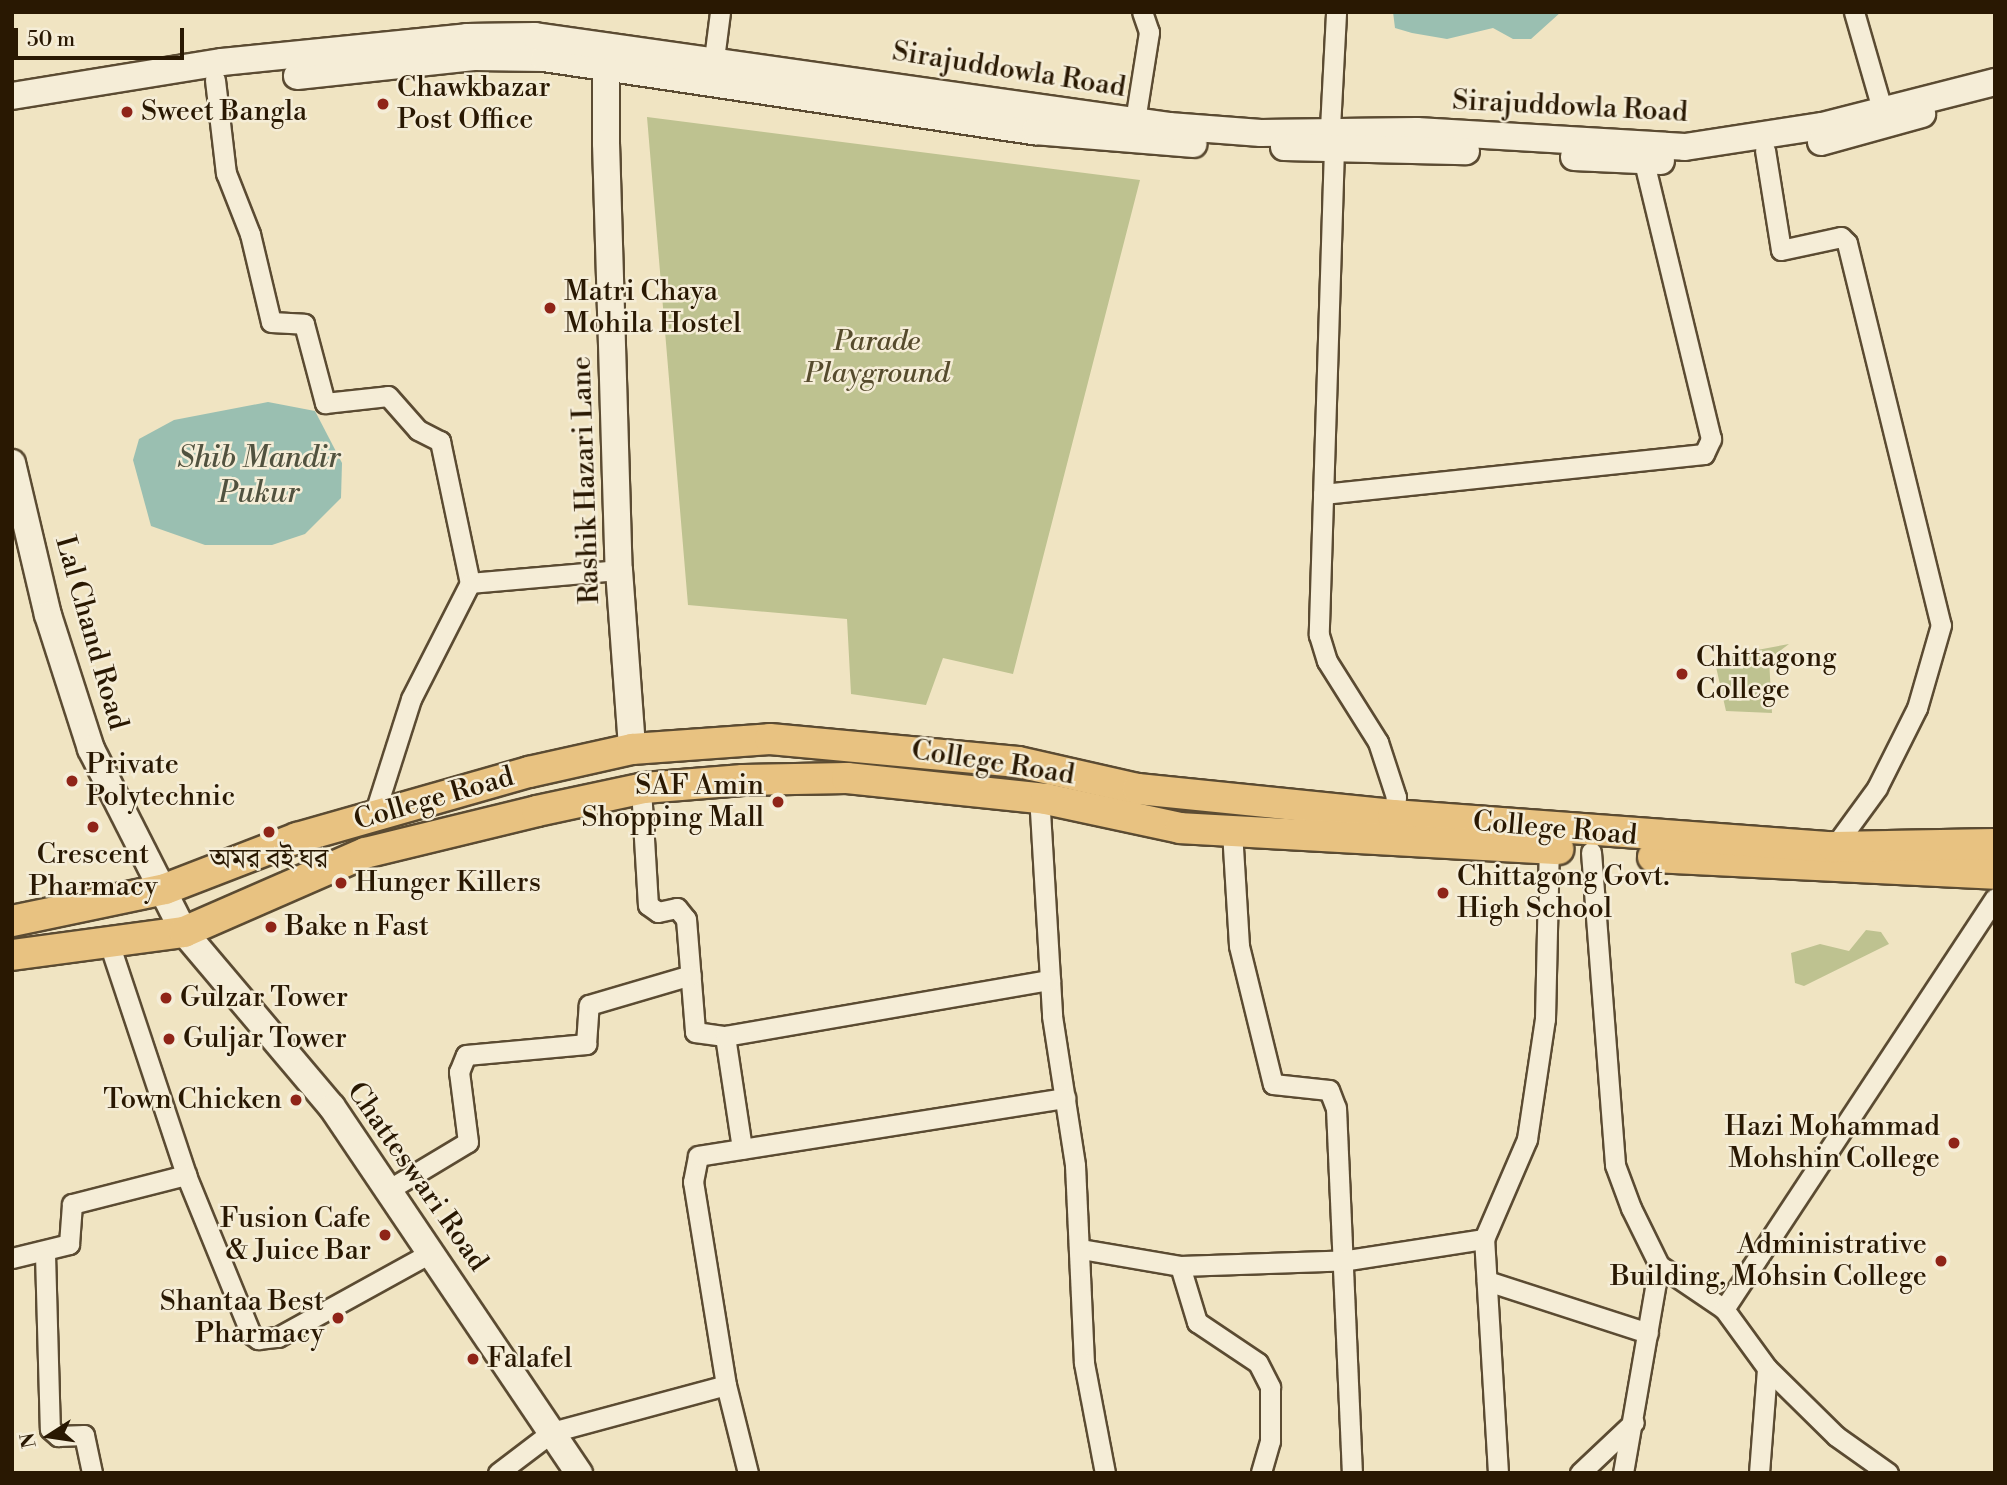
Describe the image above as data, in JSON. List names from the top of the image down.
{
  "streets": {
    "main road": [
      "Sirajuddowla Road",
      "Rashik Hazari Lane",
      "Lal Chand Road",
      "College Road",
      "Chatteswari Road"
    ]
  },
  "crossings": [
    ["Sirajuddowla Road", "Rashik Hazari Lane"],
    ["Rashik Hazari Lane", "College Road"],
    ["Lal Chand Road", "College Road"],
    ["Lal Chand Road", "Chatteswari Road"],
    ["College Road", "Chatteswari Road"]
  ],
  "water": ["Shib Mandir Pukur"],
  "parks": ["Parade Playground"],
  "places": [
    "Chawkbazar Post Office",
    "Sweet Bangla",
    "Matri Chaya Mohila Hostel",
    "Chittagong College",
    "Private Polytechnic",
    "SAF Amin Shopping Mall",
    "Crescent Pharmacy",
    "অমর বই ঘর",
    "Hunger Killers",
    "Chittagong Govt. High School",
    "Bake n Fast",
    "Gulzar Tower",
    "Guljar Tower",
    "Town Chicken",
    "Hazi Mohammad Mohshin College",
    "Fusion Cafe & Juice Bar",
    "Administrative Building, Mohsin College",
    "Shantaa Best Pharmacy",
    "Falafel"
  ],
  "scale_bar": "50 m",
  "north": "left"
}
